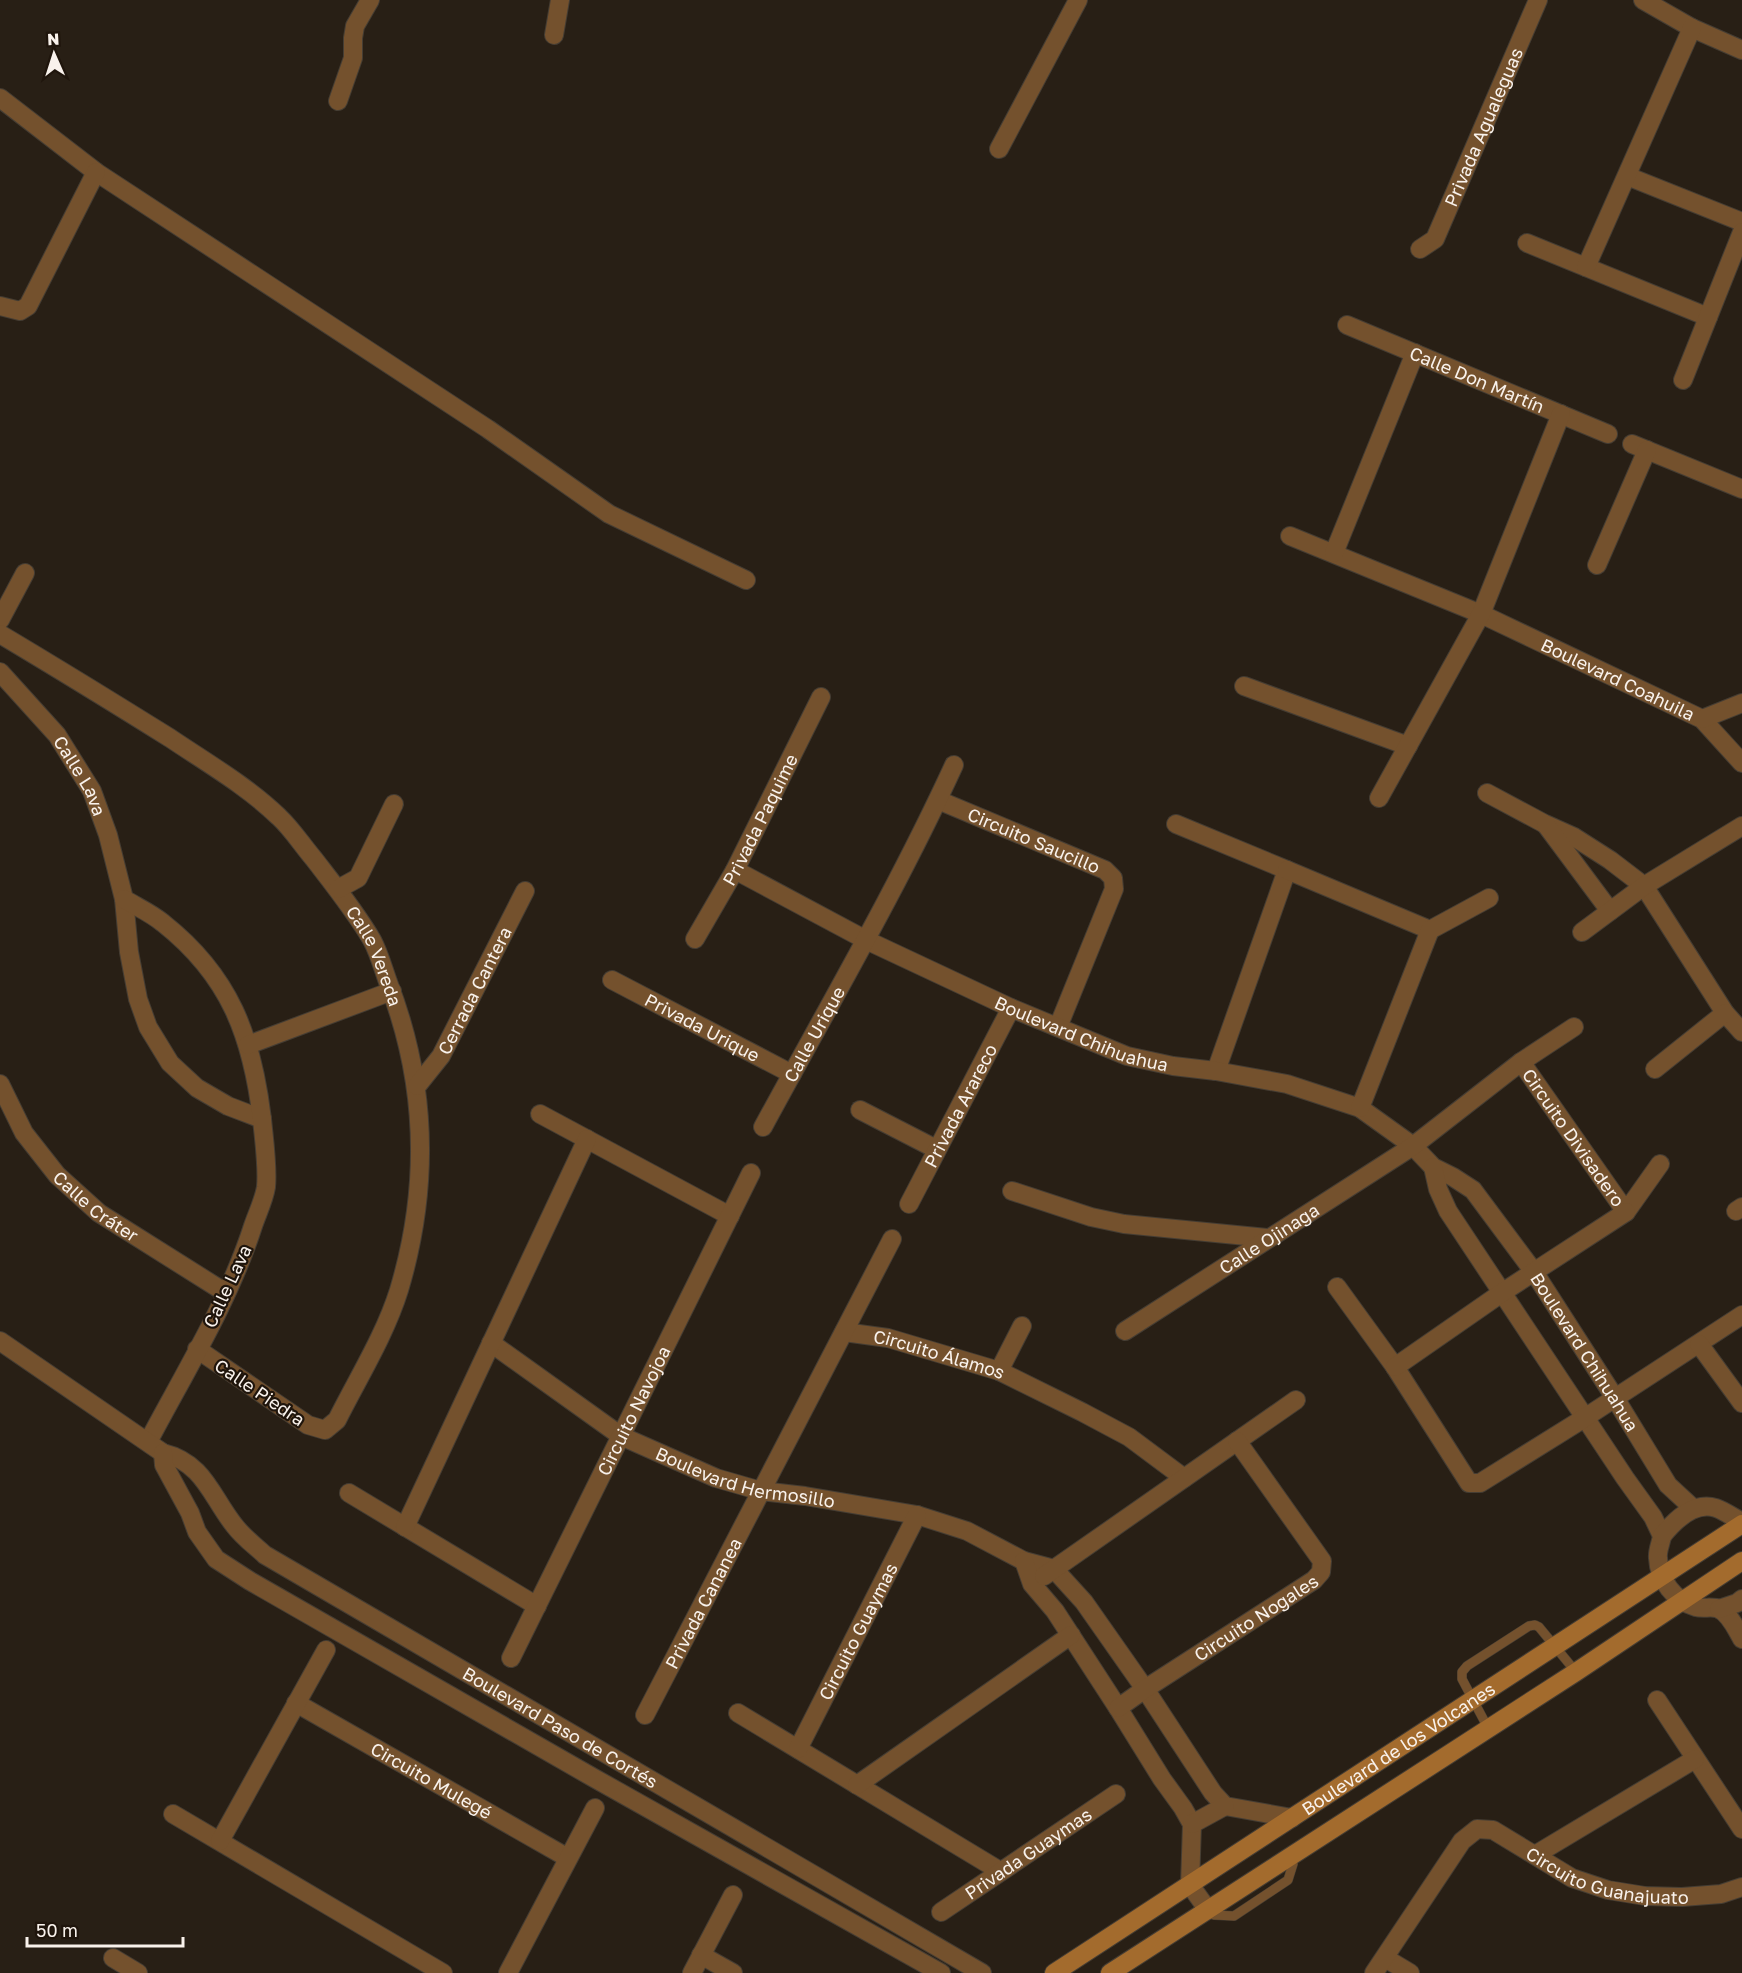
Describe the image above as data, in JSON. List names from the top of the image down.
{
  "streets": {
    "street": [
      "Privada Agualeguas",
      "Calle Don Martín",
      "Boulevard Coahuila",
      "Calle Lava",
      "Privada Paquime",
      "Circuito Saucillo",
      "Calle Vereda",
      "Cerrada Cantera",
      "Privada Urique",
      "Boulevard Chihuahua",
      "Calle Urique",
      "Privada Arareco",
      "Circuito Divisadero",
      "Calle Cráter",
      "Calle Ojinaga",
      "Circuito Álamos",
      "Calle Piedra",
      "Circuito Navojoa",
      "Boulevard Hermosillo",
      "Privada Cananea",
      "Circuito Nogales",
      "Circuito Guaymas",
      "Boulevard Paso de Cortés",
      "Boulevard de los Volcanes",
      "Circuito Mulegé",
      "Privada Guaymas",
      "Circuito Guanajuato"
    ]
  },
  "crossings": [
    ["Calle Lava", "Calle Cráter"],
    ["Calle Lava", "Calle Piedra"],
    ["Calle Lava", "Boulevard Paso de Cortés"],
    ["Privada Paquime", "Boulevard Chihuahua"],
    ["Circuito Saucillo", "Boulevard Chihuahua"],
    ["Calle Vereda", "Cerrada Cantera"],
    ["Calle Vereda", "Calle Piedra"],
    ["Privada Urique", "Calle Urique"],
    ["Boulevard Chihuahua", "Calle Urique"],
    ["Boulevard Chihuahua", "Privada Arareco"],
    ["Boulevard Chihuahua", "Circuito Divisadero"],
    ["Boulevard Chihuahua", "Calle Ojinaga"],
    ["Circuito Divisadero", "Calle Ojinaga"],
    ["Circuito Navojoa", "Boulevard Hermosillo"],
    ["Boulevard Hermosillo", "Privada Cananea"],
    ["Boulevard Hermosillo", "Circuito Guaymas"]
  ],
  "scale_bar": "50 m",
  "north": "top"
}
